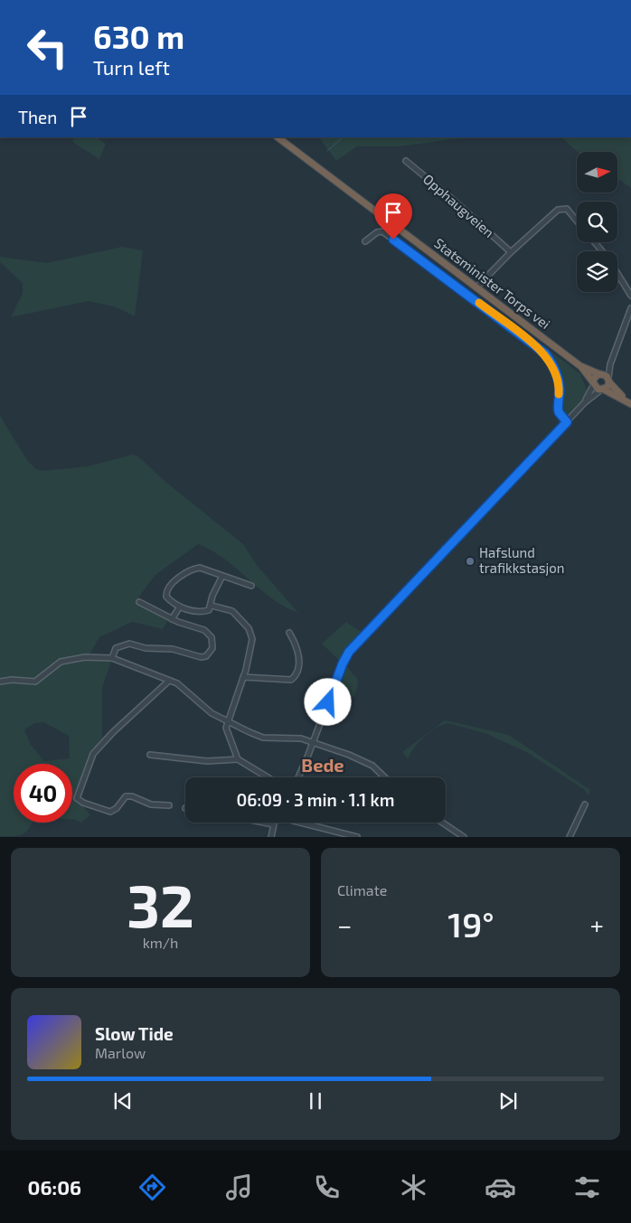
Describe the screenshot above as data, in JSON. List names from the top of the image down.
{
  "streets": {
    "highway": ["Statsminister Torps vei"],
    "street": ["Opphaugveien"]
  },
  "districts": ["Bede"],
  "places": ["Hafslund trafikkstasjon"],
  "north": "right",
  "page": {
    "turn": ["630 m", "Turn left"],
    "then": "Then",
    "limit": "40",
    "trip": "06:09 · 3 min · 1.1 km",
    "tile": [
      ["32", "km/h"],
      "Climate"
    ],
    "heat": ["−", "19°", "+"],
    "song": ["Slow Tide", "Marlow"],
    "tabs": "06:06"
  }
}
